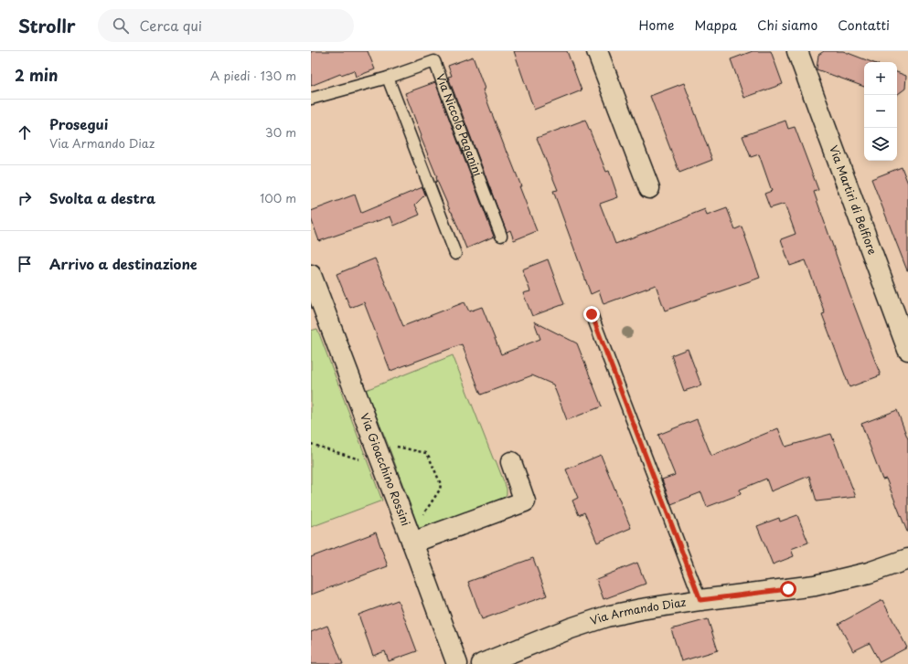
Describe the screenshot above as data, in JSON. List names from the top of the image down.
{
  "streets": {
    "street": ["Via Martiri di Belfiore", "Via Gioacchino Rossini", "Via Armando Diaz"],
    "lane": ["Via Niccolò Paganini"]
  },
  "page": {
    "header": "Strollr",
    "search": "Cerca qui",
    "nav": [
      "Home",
      "Mappa",
      "Chi siamo",
      "Contatti"
    ],
    "heading": ["2 min", "A piedi · 130 m"],
    "map_buttons": ["+", "−"],
    "list": [
      ["Prosegui", "Via Armando Diaz", "30 m"],
      ["Svolta a destra", "100 m"],
      "Arrivo a destinazione"
    ]
  }
}
